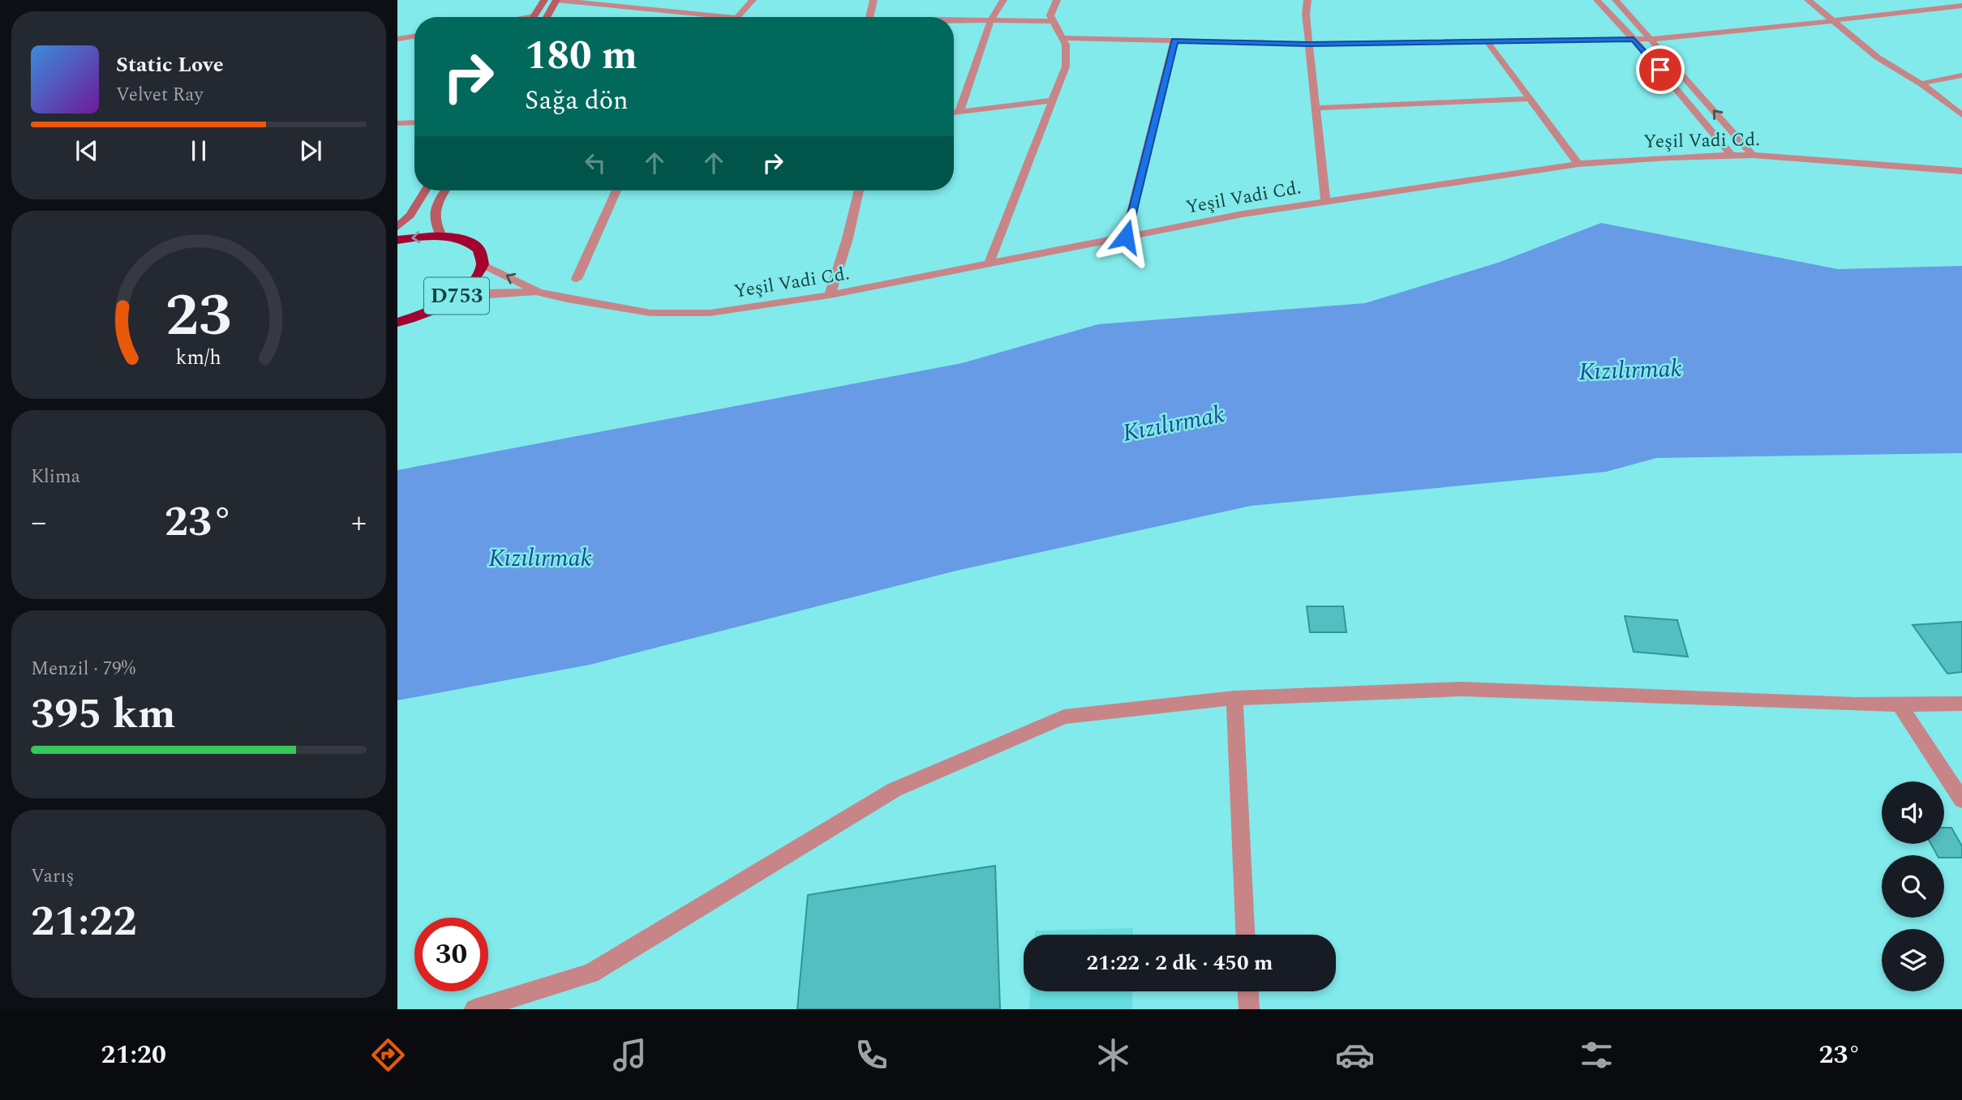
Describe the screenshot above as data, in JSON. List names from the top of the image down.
{
  "streets": {
    "highway": ["D753"],
    "street": ["Yeşil Vadi Cd."]
  },
  "water": ["Kızılırmak"],
  "page": {
    "turn": ["180 m", "Sağa dön"],
    "song": ["Static Love", "Velvet Ray"],
    "tile": [
      "Klima",
      ["Menzil · 79%", "395 km"],
      ["Varış", "21:22"]
    ],
    "heat": ["−", "23°", "+"],
    "limit": "30",
    "trip": "21:22 · 2 dk · 450 m",
    "tabs": ["21:20", "23°"],
    "gauge": ["23", "km/h"]
  }
}
